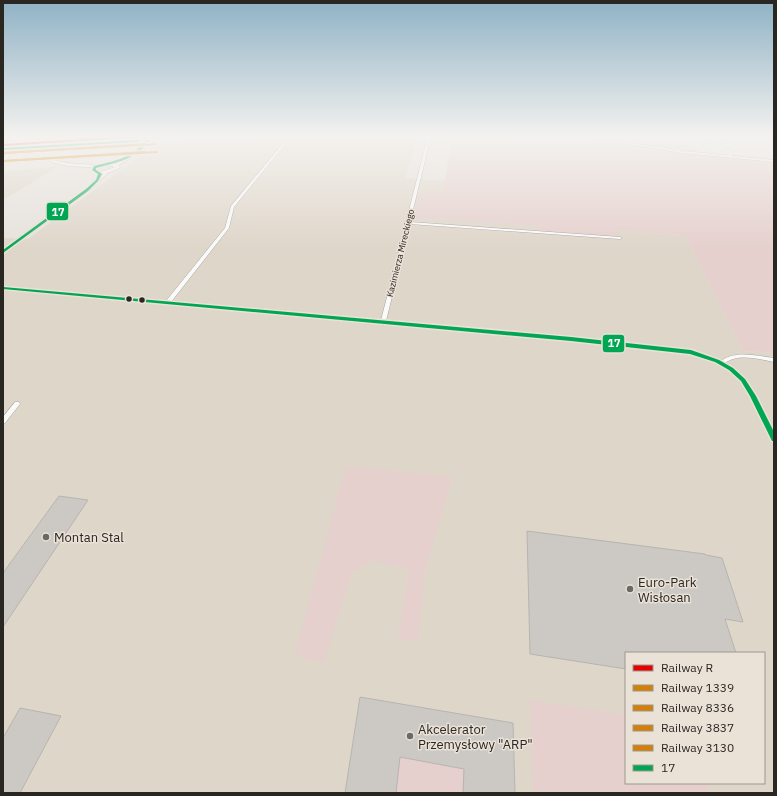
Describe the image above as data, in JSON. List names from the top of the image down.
{
  "streets": {
    "street": ["Kazimierza Mireckiego"]
  },
  "places": ["Montan Stal", "Euro-Park Wisłosan", "Akcelerator Przemysłowy \"ARP\""],
  "lines": ["transit line 17"],
  "legend": [
    "Railway R",
    "Railway 1339",
    "Railway 8336",
    "Railway 3837",
    "Railway 3130",
    "17"
  ]
}
